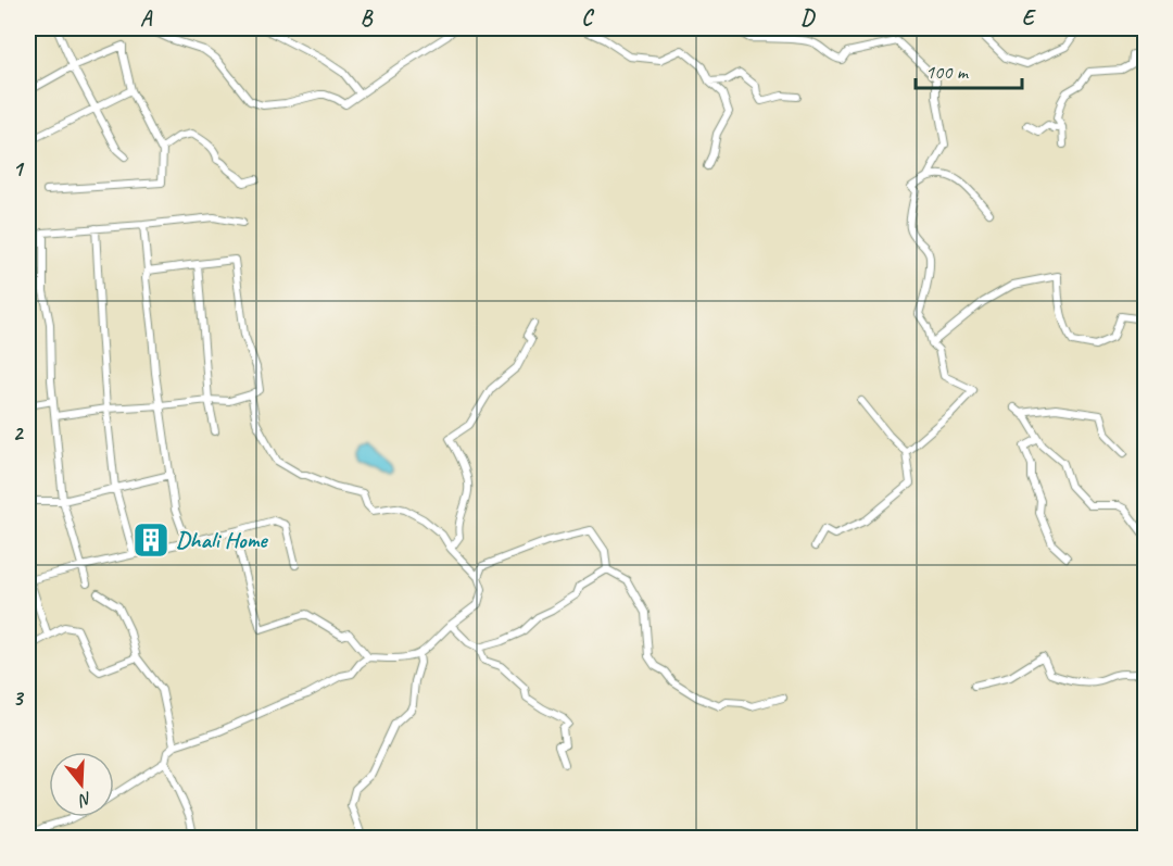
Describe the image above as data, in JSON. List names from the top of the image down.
{
  "places": {
    "building": ["Dhali Home"]
  },
  "scale_bar": "100 m",
  "north": "bottom",
  "grid": {
    "columns": [
      "A",
      "B",
      "C",
      "D",
      "E"
    ],
    "rows": ["1", "2", "3"]
  }
}
